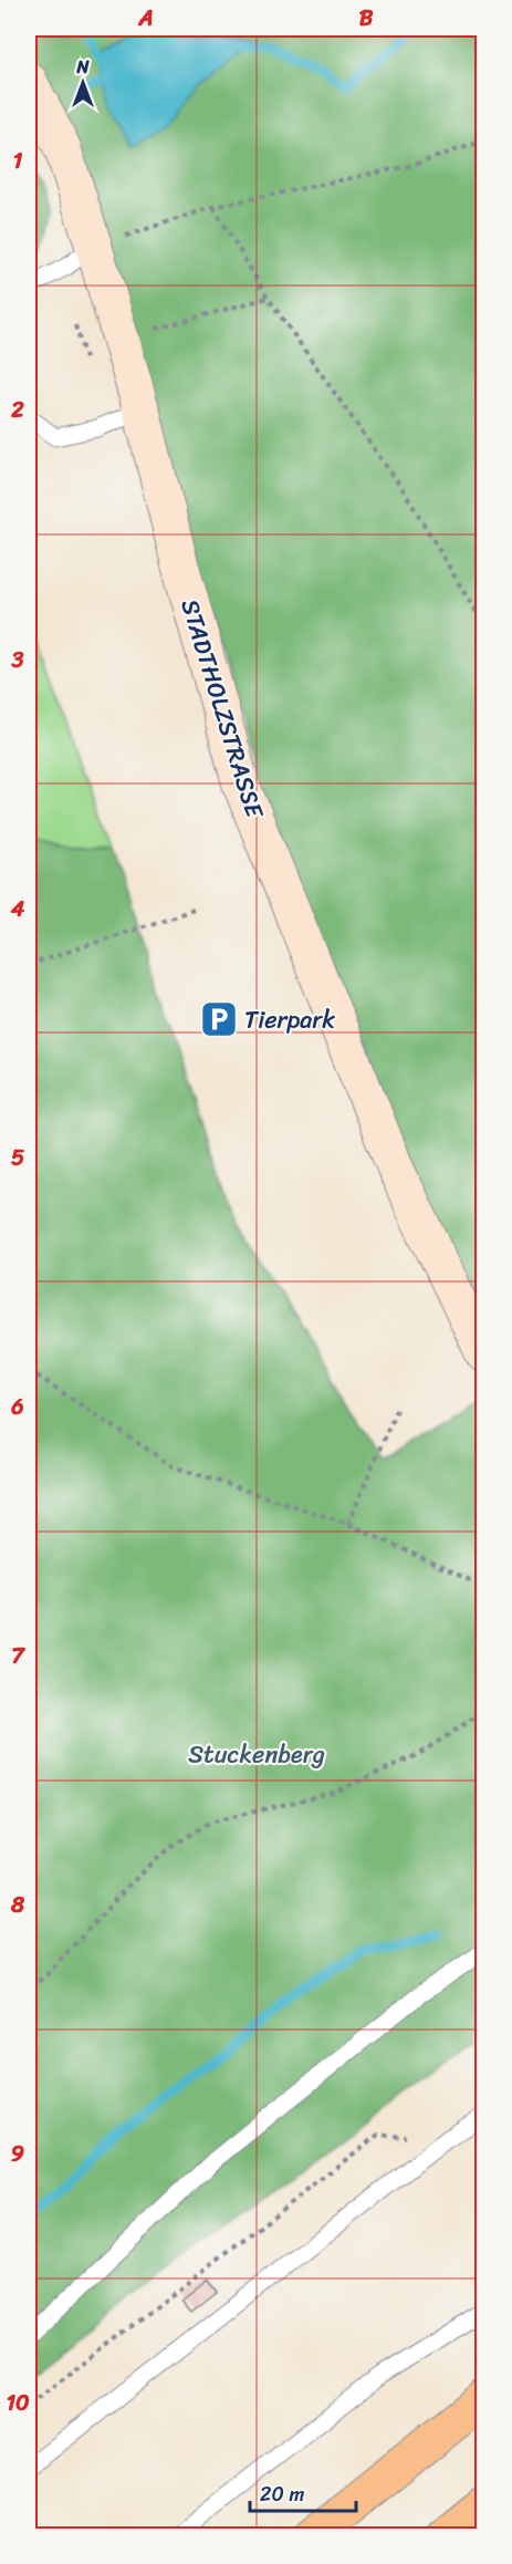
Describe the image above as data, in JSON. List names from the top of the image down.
{
  "streets": {
    "street": ["STADTHOLZSTRASSE"]
  },
  "parks": ["Stuckenberg"],
  "places": {
    "parking": ["Tierpark"]
  },
  "scale_bar": "20 m",
  "north": "top",
  "grid": {
    "columns": ["A", "B"],
    "rows": [
      "1",
      "2",
      "3",
      "4",
      "5",
      "6",
      "7",
      "8",
      "9",
      "10"
    ]
  }
}
